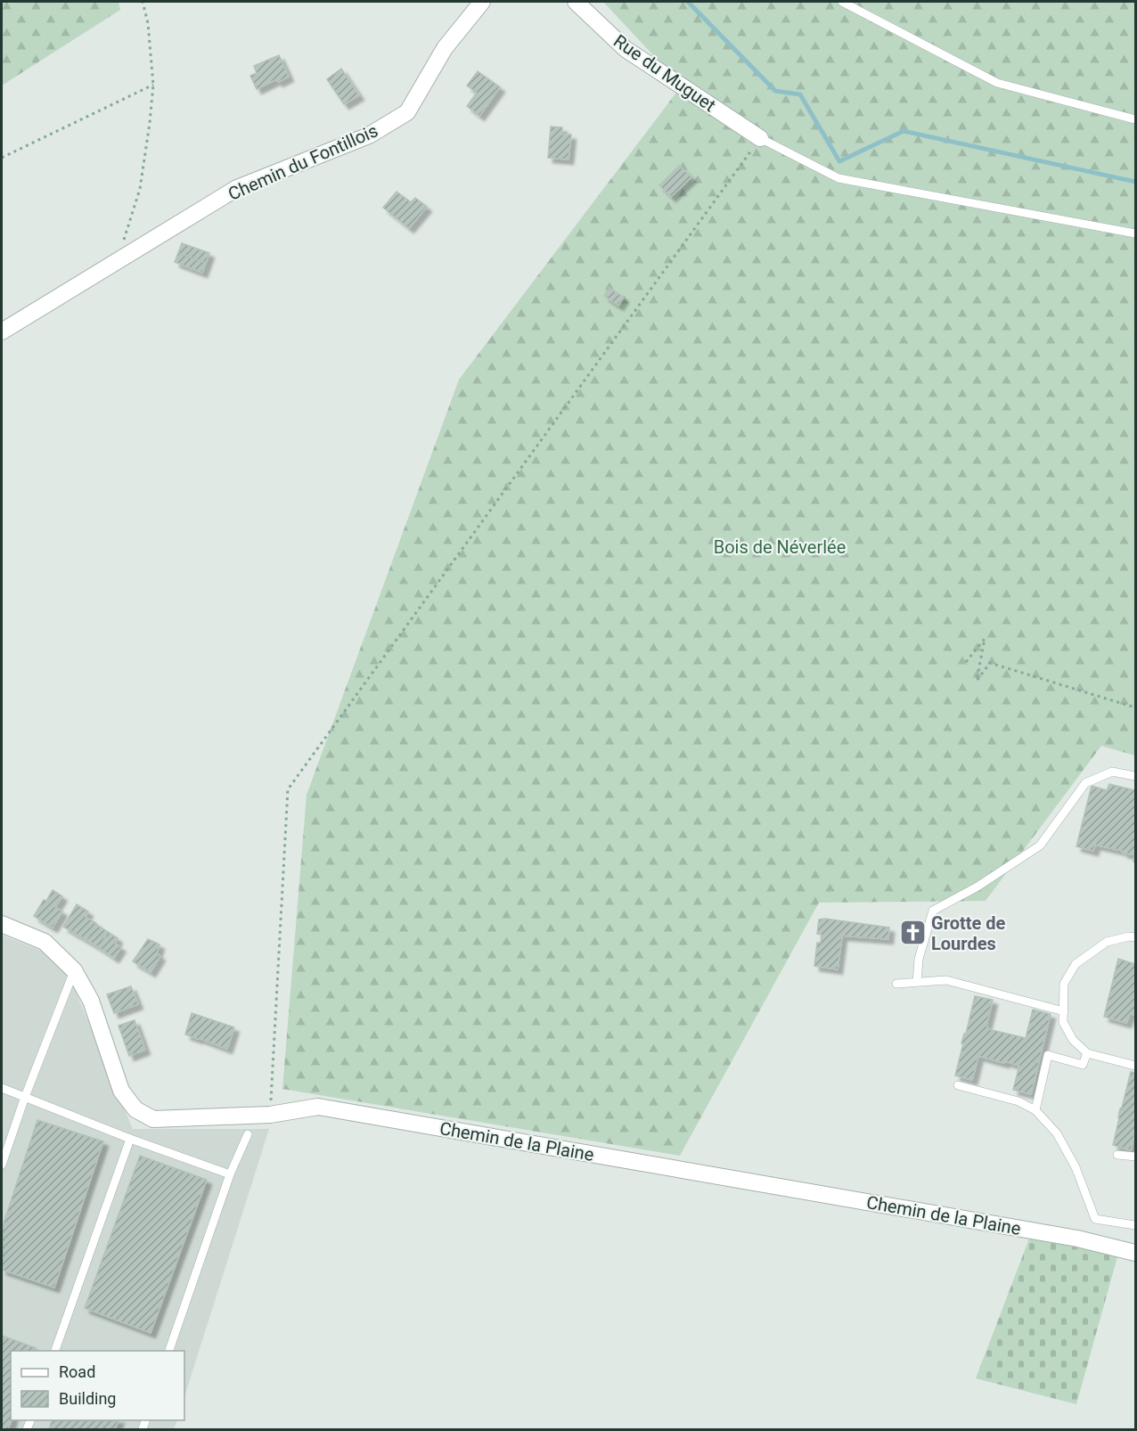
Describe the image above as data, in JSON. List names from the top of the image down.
{
  "streets": {
    "street": ["Rue du Muguet", "Chemin du Fontillois", "Chemin de la Plaine"]
  },
  "parks": ["Bois de Néverlée"],
  "places": {
    "church": ["Grotte de Lourdes"]
  },
  "legend": ["Road", "Building"]
}
